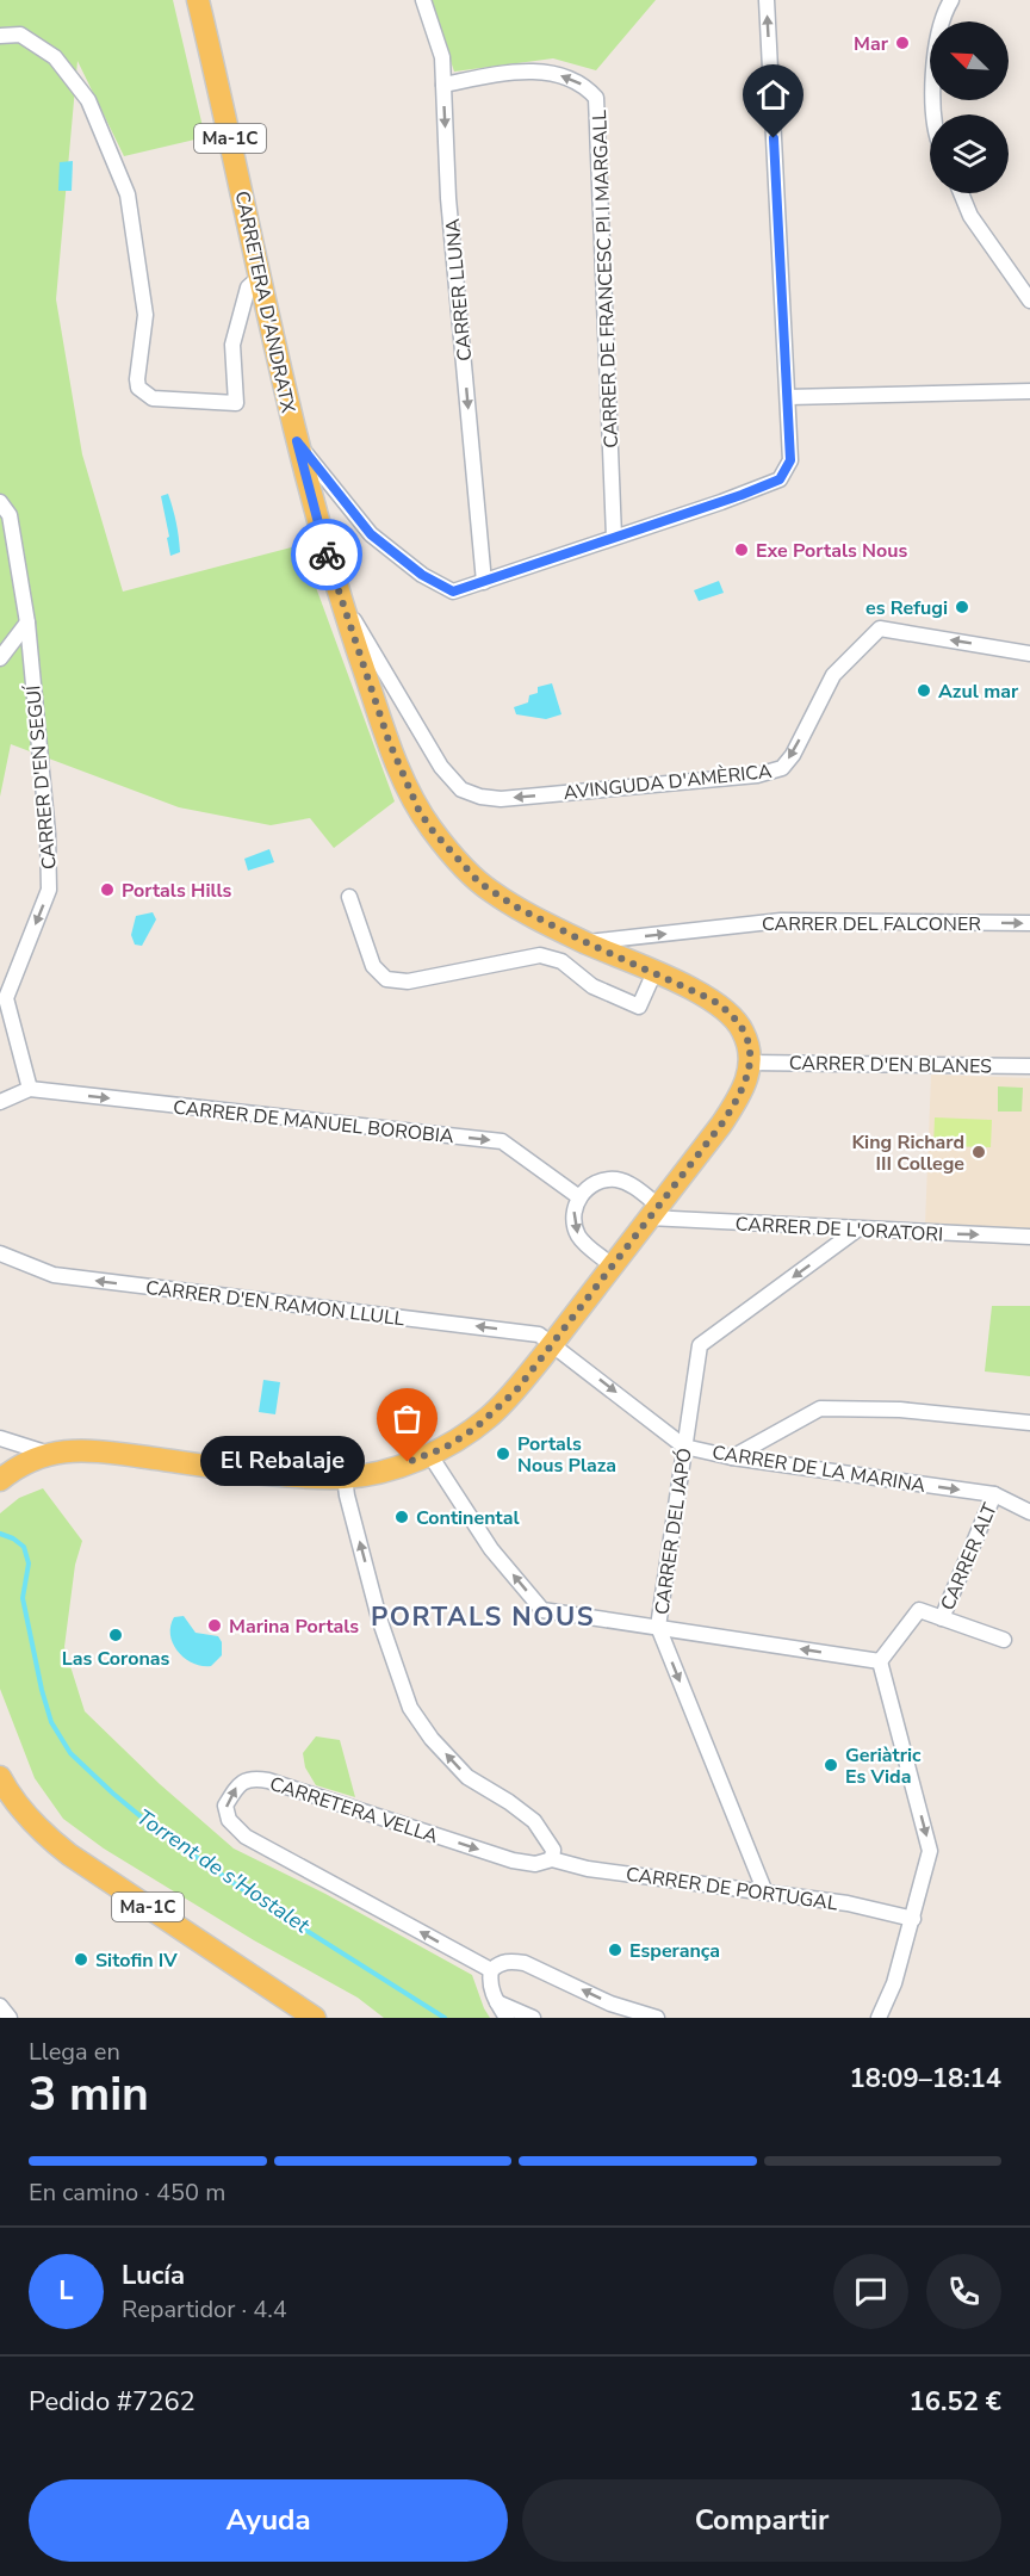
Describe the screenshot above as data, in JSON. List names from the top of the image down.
{
  "streets": {
    "main road": ["Ma-1C", "CARRETERA D'ANDRATX"],
    "street": [
      "CARRER DE FRANCESC PI I MARGALL",
      "CARRER LLUNA",
      "CARRER D'EN SEGUÍ",
      "AVINGUDA D'AMÈRICA",
      "CARRER DEL FALCONER",
      "CARRER D'EN BLANES",
      "CARRER DE MANUEL BOROBIA",
      "CARRER DE L'ORATORI",
      "CARRER D'EN RAMON LLULL",
      "CARRER DE LA MARINA",
      "CARRER DEL JAPÓ",
      "CARRER ALT",
      "CARRETERA VELLA",
      "CARRER DE PORTUGAL"
    ]
  },
  "crossings": [
    ["CARRER DE FRANCESC PI I MARGALL", "CARRER LLUNA"],
    ["CARRETERA D'ANDRATX", "AVINGUDA D'AMÈRICA"],
    ["CARRETERA D'ANDRATX", "CARRER DEL FALCONER"],
    ["CARRETERA D'ANDRATX", "CARRER D'EN BLANES"],
    ["CARRER D'EN SEGUÍ", "CARRER DE MANUEL BOROBIA"],
    ["CARRER DE MANUEL BOROBIA", "CARRER DE L'ORATORI"],
    ["CARRER DE L'ORATORI", "CARRER DEL JAPÓ"],
    ["CARRER D'EN RAMON LLULL", "CARRER DE LA MARINA"],
    ["CARRER DE LA MARINA", "CARRER DEL JAPÓ"],
    ["CARRER DE LA MARINA", "CARRER ALT"],
    ["CARRER DEL JAPÓ", "CARRER DE PORTUGAL"],
    ["CARRETERA VELLA", "CARRER DE PORTUGAL"]
  ],
  "one_way": [
    "CARRER DE FRANCESC PI I MARGALL",
    "CARRER LLUNA",
    "CARRER D'EN SEGUÍ",
    "CARRER DEL FALCONER",
    "CARRER DE MANUEL BOROBIA",
    "CARRER DE L'ORATORI",
    "CARRER D'EN RAMON LLULL",
    "CARRER DE LA MARINA",
    "CARRER DEL JAPÓ"
  ],
  "districts": ["PORTALS NOUS"],
  "water": ["Torrent de s'Hostalet"],
  "places": [
    "Mar",
    "Exe Portals Nous",
    "es Refugi",
    "Azul mar",
    "Portals Hills",
    "King Richard III College",
    "Portals Nous Plaza",
    "El Rebalaje",
    "Continental",
    "Marina Portals",
    "Las Coronas",
    "Geriàtric Es Vida",
    "Esperança",
    "Sitofin IV"
  ],
  "north": "top left",
  "page": {
    "bubble": "El Rebalaje",
    "heading": ["3 min", "Llega en", "18:09–18:14"],
    "panel": [
      "Lucía",
      "Repartidor · 4.4",
      "Pedido #7262",
      "16.52 €"
    ],
    "bar": "En camino · 450 m",
    "round": "L",
    "buttons": ["Ayuda", "Compartir"]
  }
}
